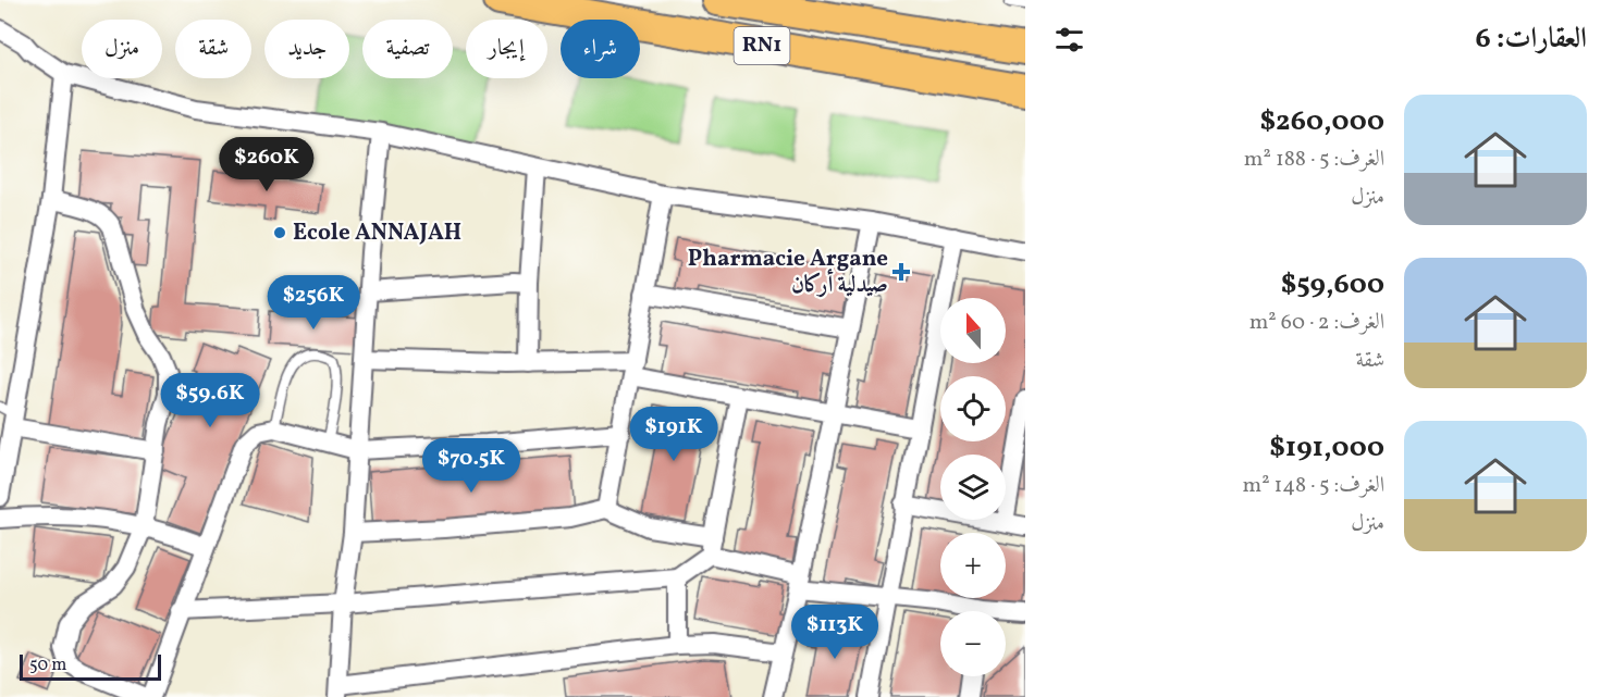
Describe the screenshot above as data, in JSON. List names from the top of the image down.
{
  "streets": {
    "highway": ["RN1"]
  },
  "places": {
    "other": ["Ecole ANNAJAH"],
    "health": ["Pharmacie Argane صيدلية أركان"]
  },
  "scale_bar": "50 m",
  "north": "top",
  "page": {
    "heading": "العقارات: 6",
    "chip": [
      "شراء",
      "إيجار",
      "تصفية",
      "جديد",
      "شقة",
      "منزل"
    ],
    "list": [
      {
        "name": "$260,000",
        "note": "الغرف: 5 · 188 m² · منزل"
      },
      {
        "name": "$59,600",
        "note": "الغرف: 2 · 60 m² · شقة"
      },
      {
        "name": "$191,000",
        "note": "الغرف: 5 · 148 m² · منزل"
      }
    ],
    "price": [
      "$260K",
      "$256K",
      "$59.6K",
      "$191K",
      "$70.5K",
      "$113K"
    ],
    "map_buttons": ["+", "−"],
    "scale": "50 m"
  }
}
